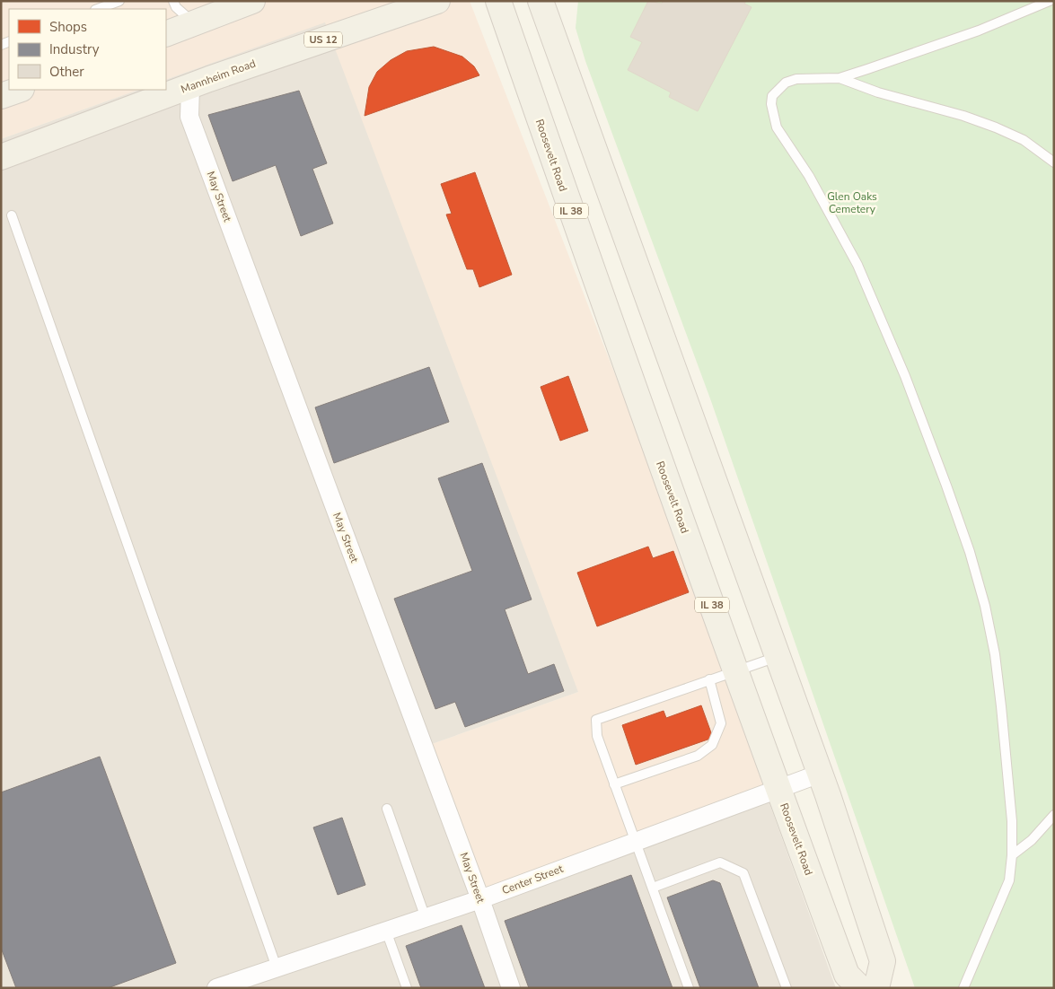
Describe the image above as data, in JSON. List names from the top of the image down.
{
  "streets": {
    "main road": [
      "US 12",
      "Mannheim Road",
      "Roosevelt Road",
      "IL 38"
    ],
    "street": ["May Street", "Center Street"]
  },
  "crossings": [
    ["Mannheim Road", "May Street"],
    ["Roosevelt Road", "Center Street"],
    ["May Street", "Center Street"]
  ],
  "parks": ["Glen Oaks Cemetery"],
  "legend": ["Shops", "Industry", "Other"]
}
